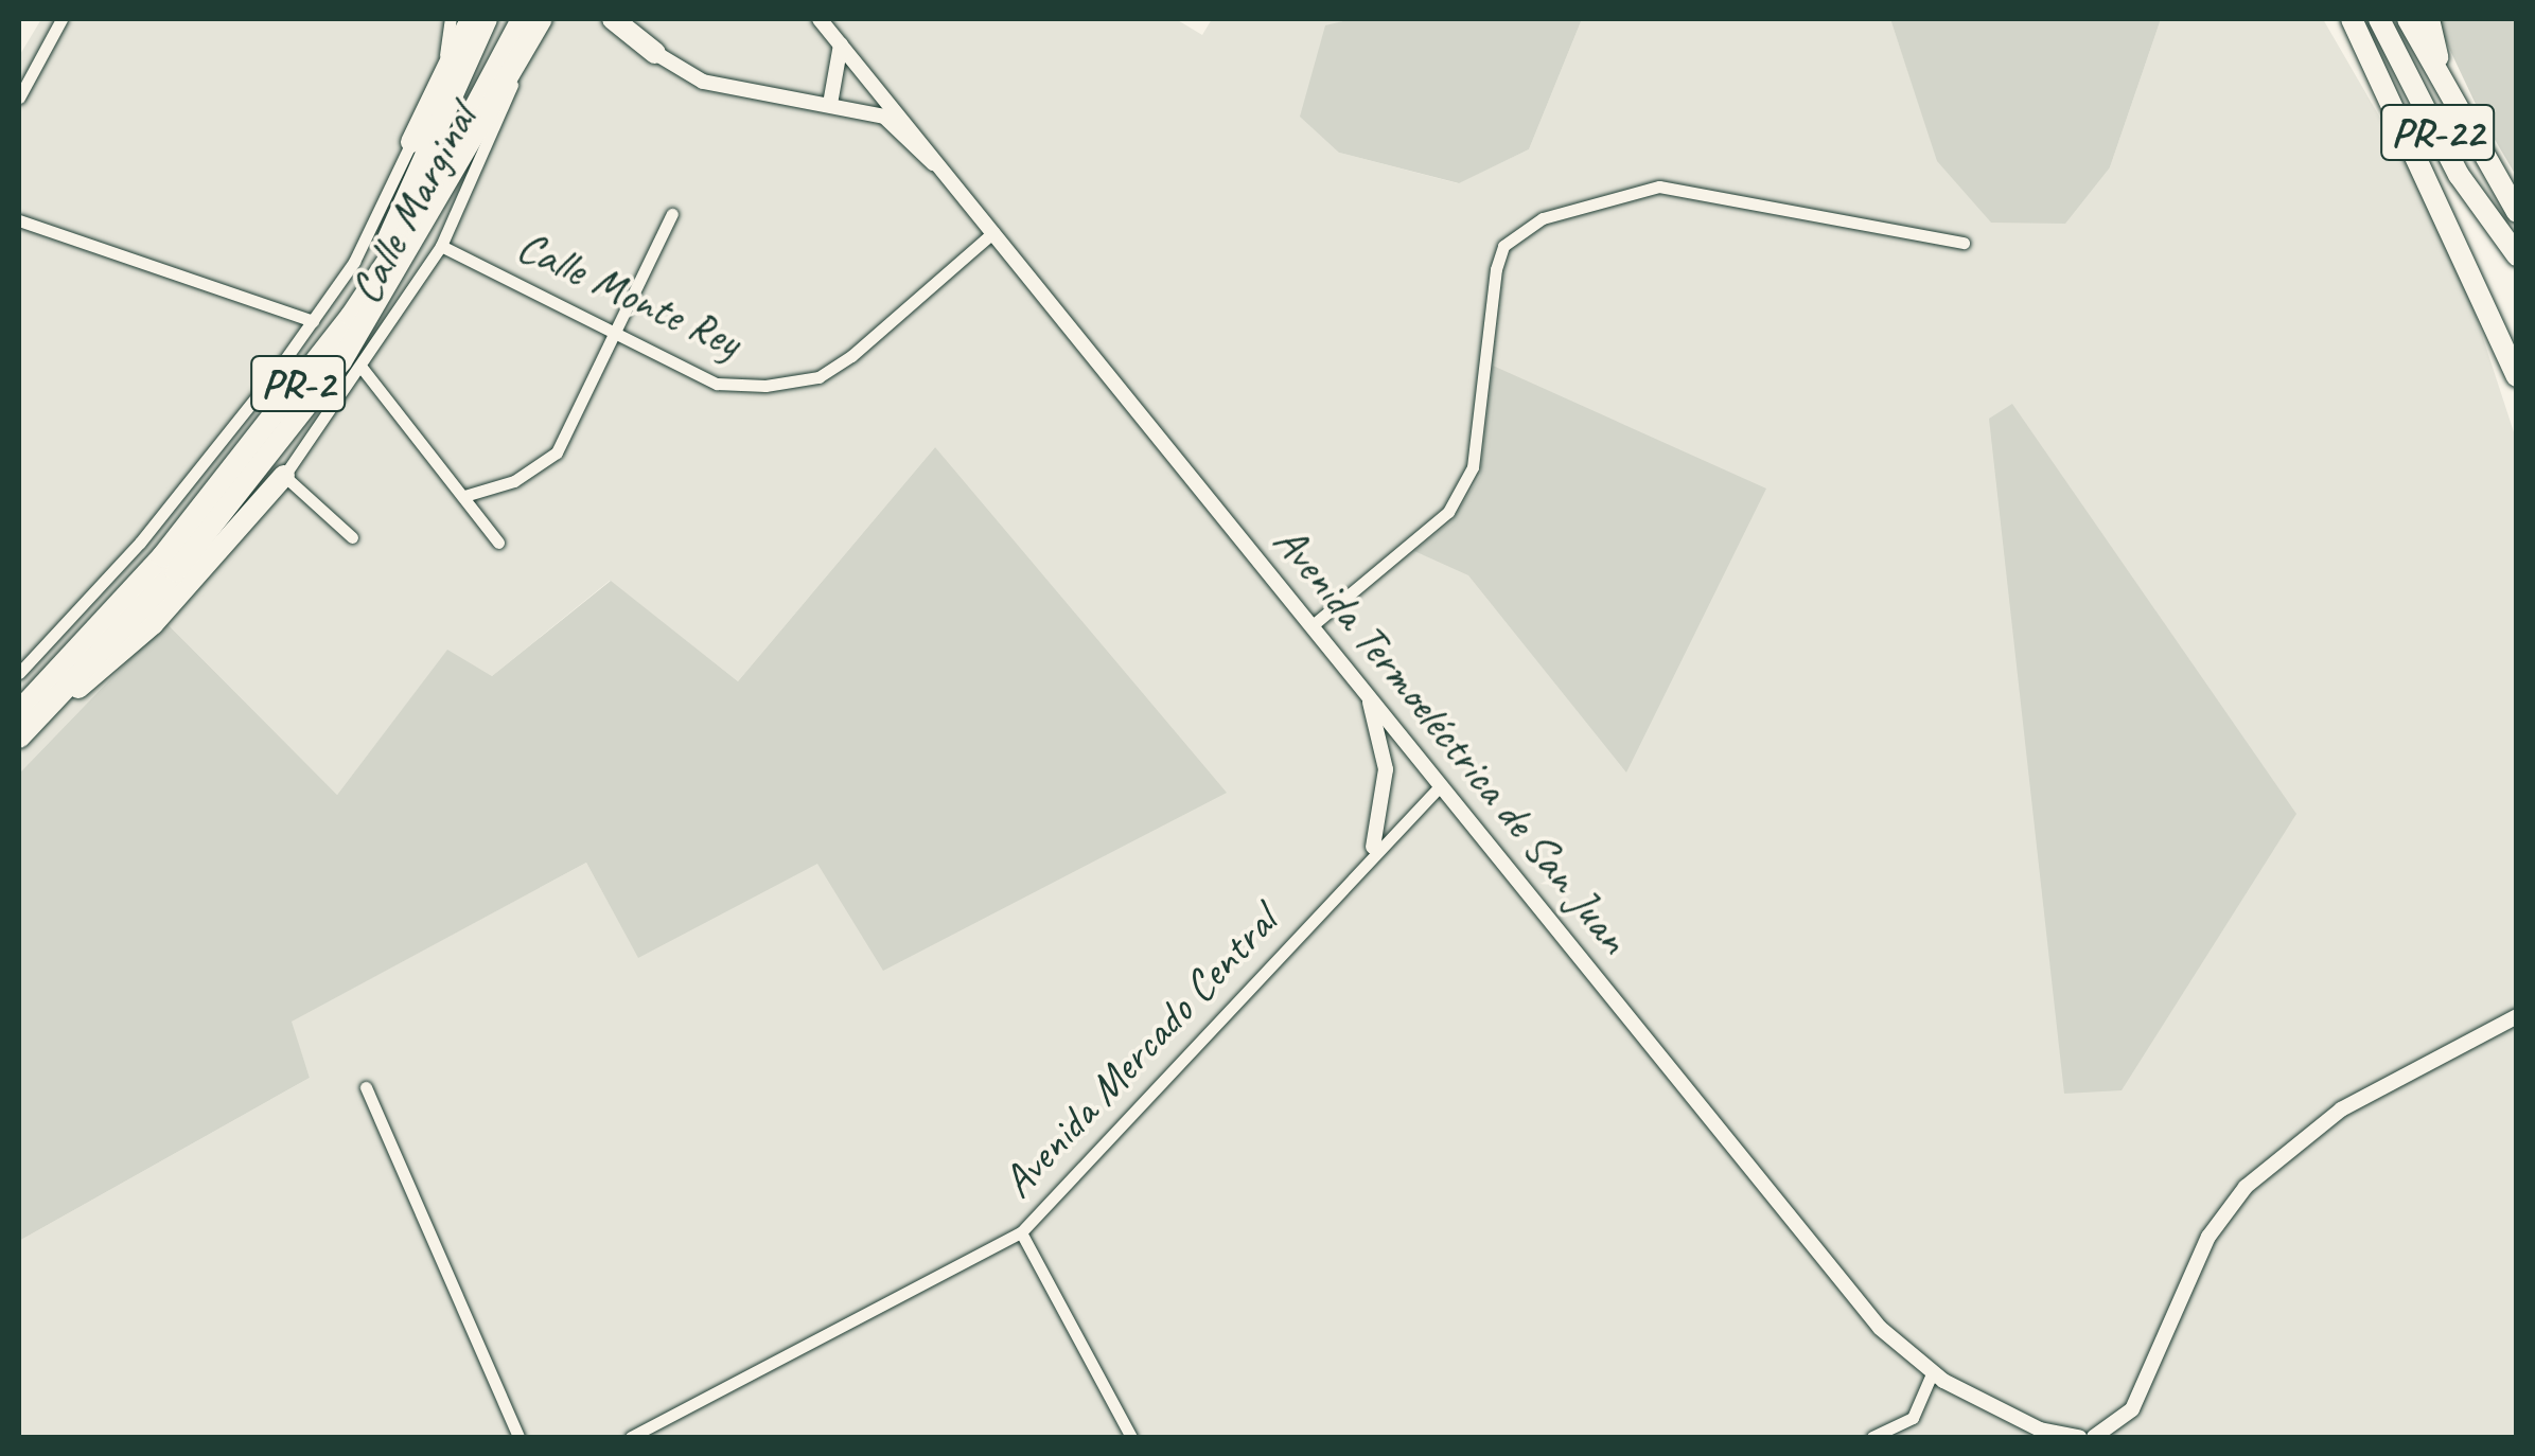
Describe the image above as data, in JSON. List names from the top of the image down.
{
  "streets": {
    "highway": ["PR-22", "PR-2"],
    "street": [
      "Calle Marginal",
      "Calle Monte Rey",
      "Avenida Termoeléctrica de San Juan",
      "Avenida Mercado Central"
    ]
  },
  "crossings": [
    ["Calle Marginal", "Calle Monte Rey"],
    ["Calle Marginal", "PR-2"],
    ["Calle Monte Rey", "Avenida Termoeléctrica de San Juan"],
    ["Avenida Termoeléctrica de San Juan", "Avenida Mercado Central"]
  ]
}
